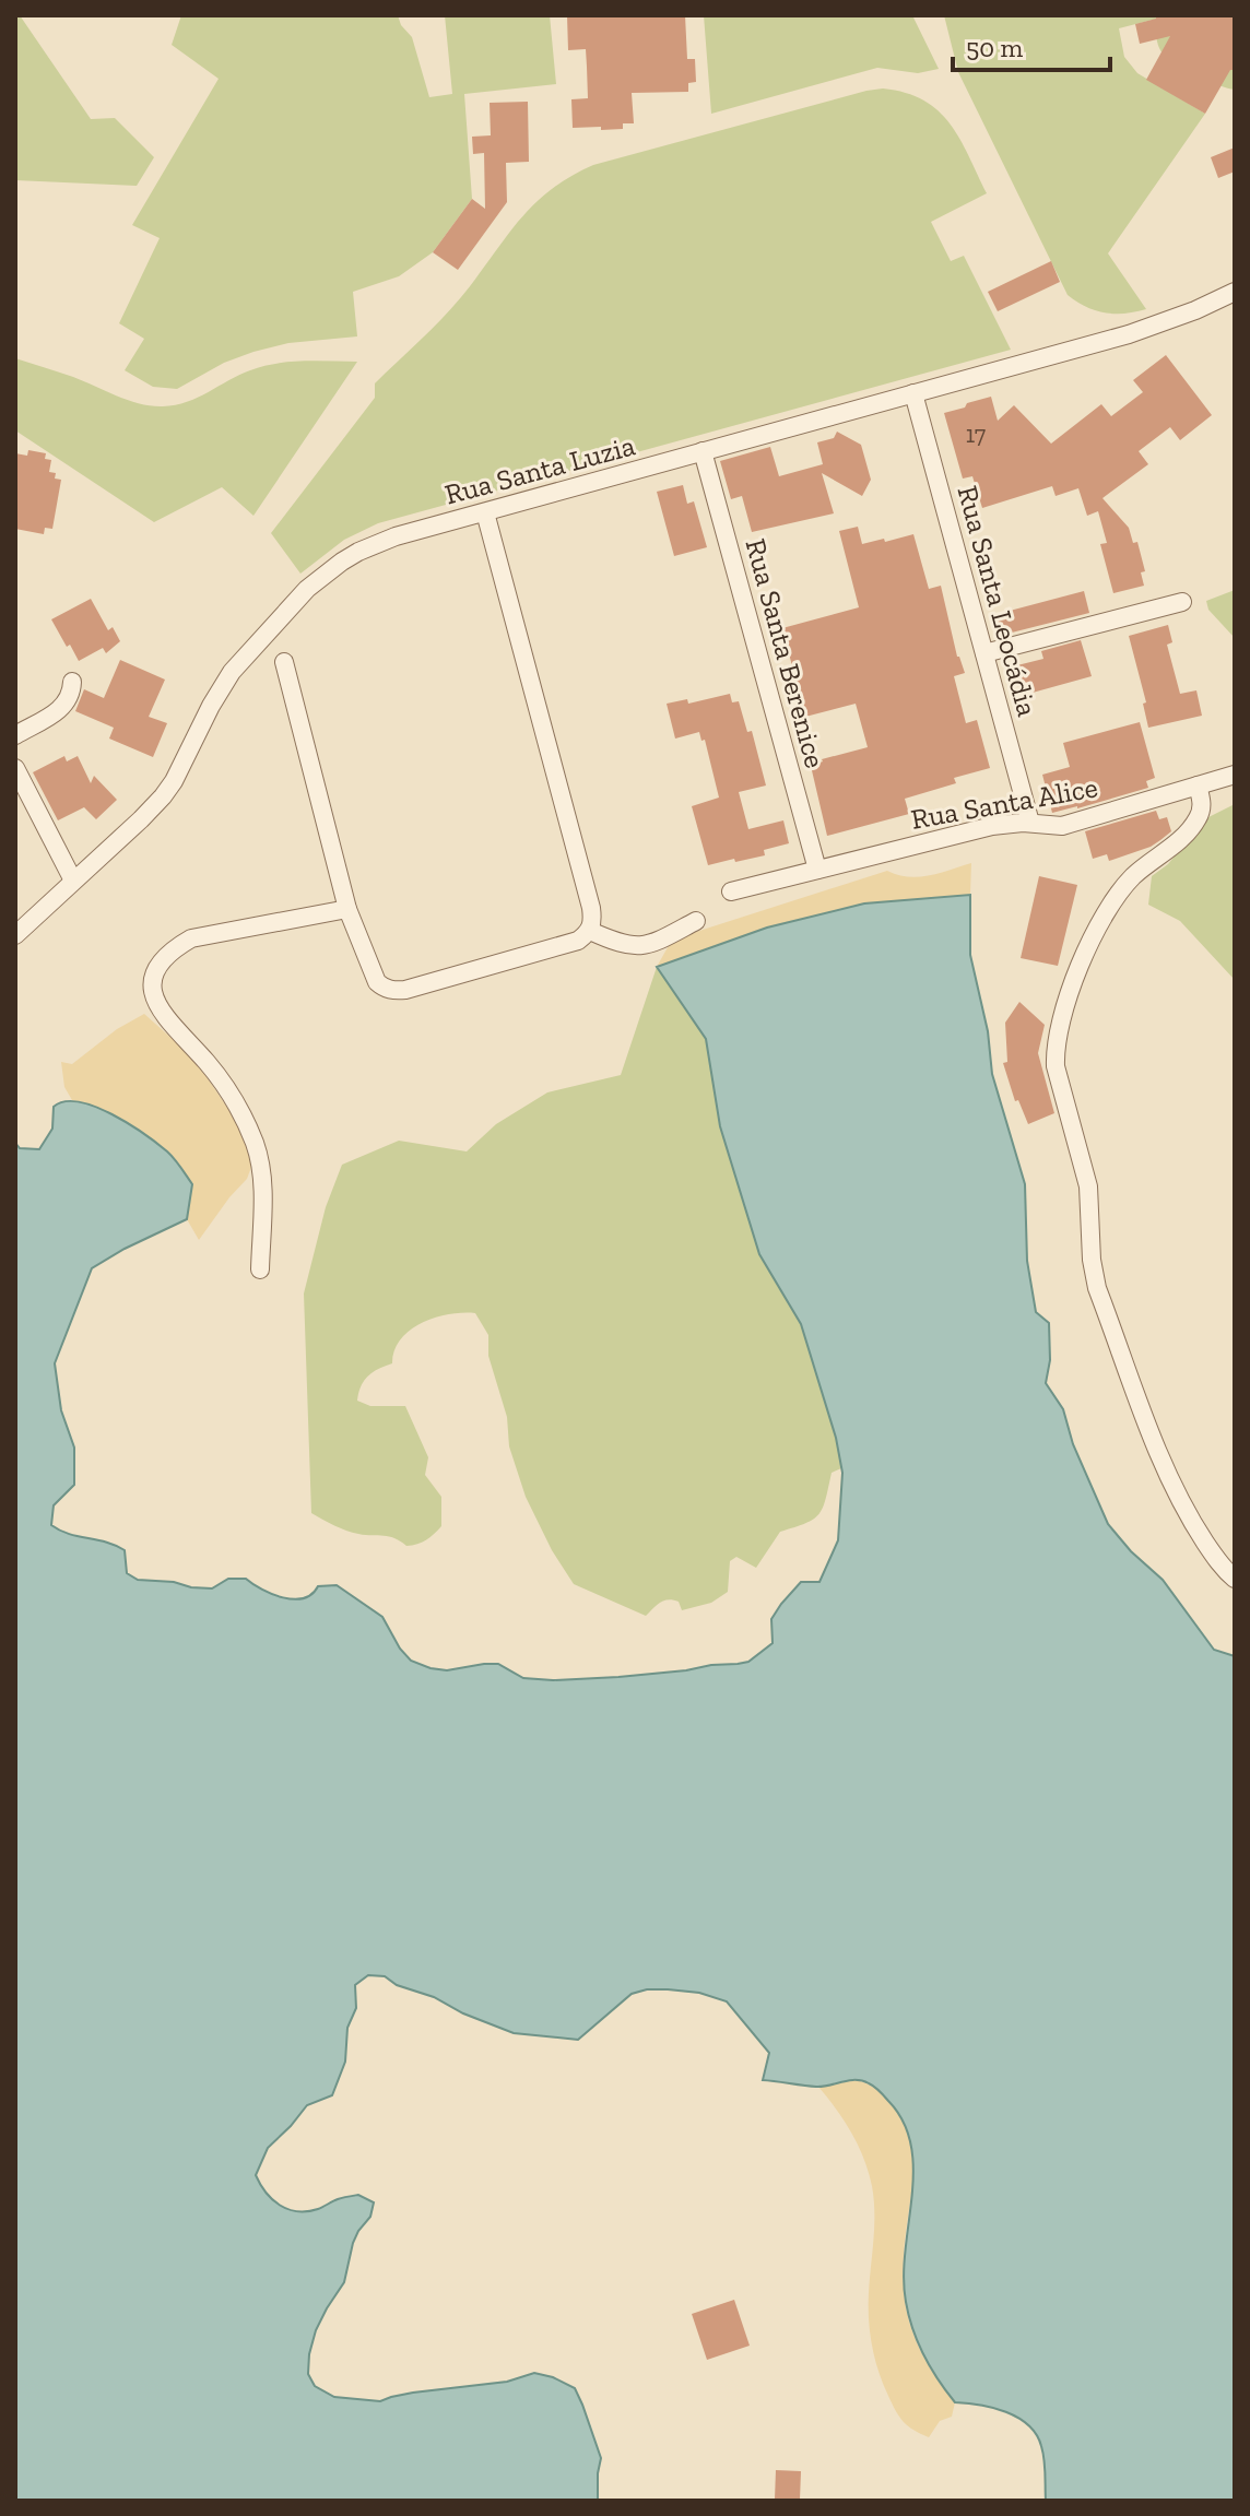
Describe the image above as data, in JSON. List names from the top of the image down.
{
  "streets": {
    "street": [
      "Rua Santa Luzia",
      "Rua Santa Leocádia",
      "Rua Santa Berenice",
      "Rua Santa Alice"
    ]
  },
  "crossings": [
    ["Rua Santa Luzia", "Rua Santa Leocádia"],
    ["Rua Santa Luzia", "Rua Santa Berenice"],
    ["Rua Santa Leocádia", "Rua Santa Alice"],
    ["Rua Santa Berenice", "Rua Santa Alice"]
  ],
  "house_numbers": ["17"],
  "scale_bar": "50 m"
}
